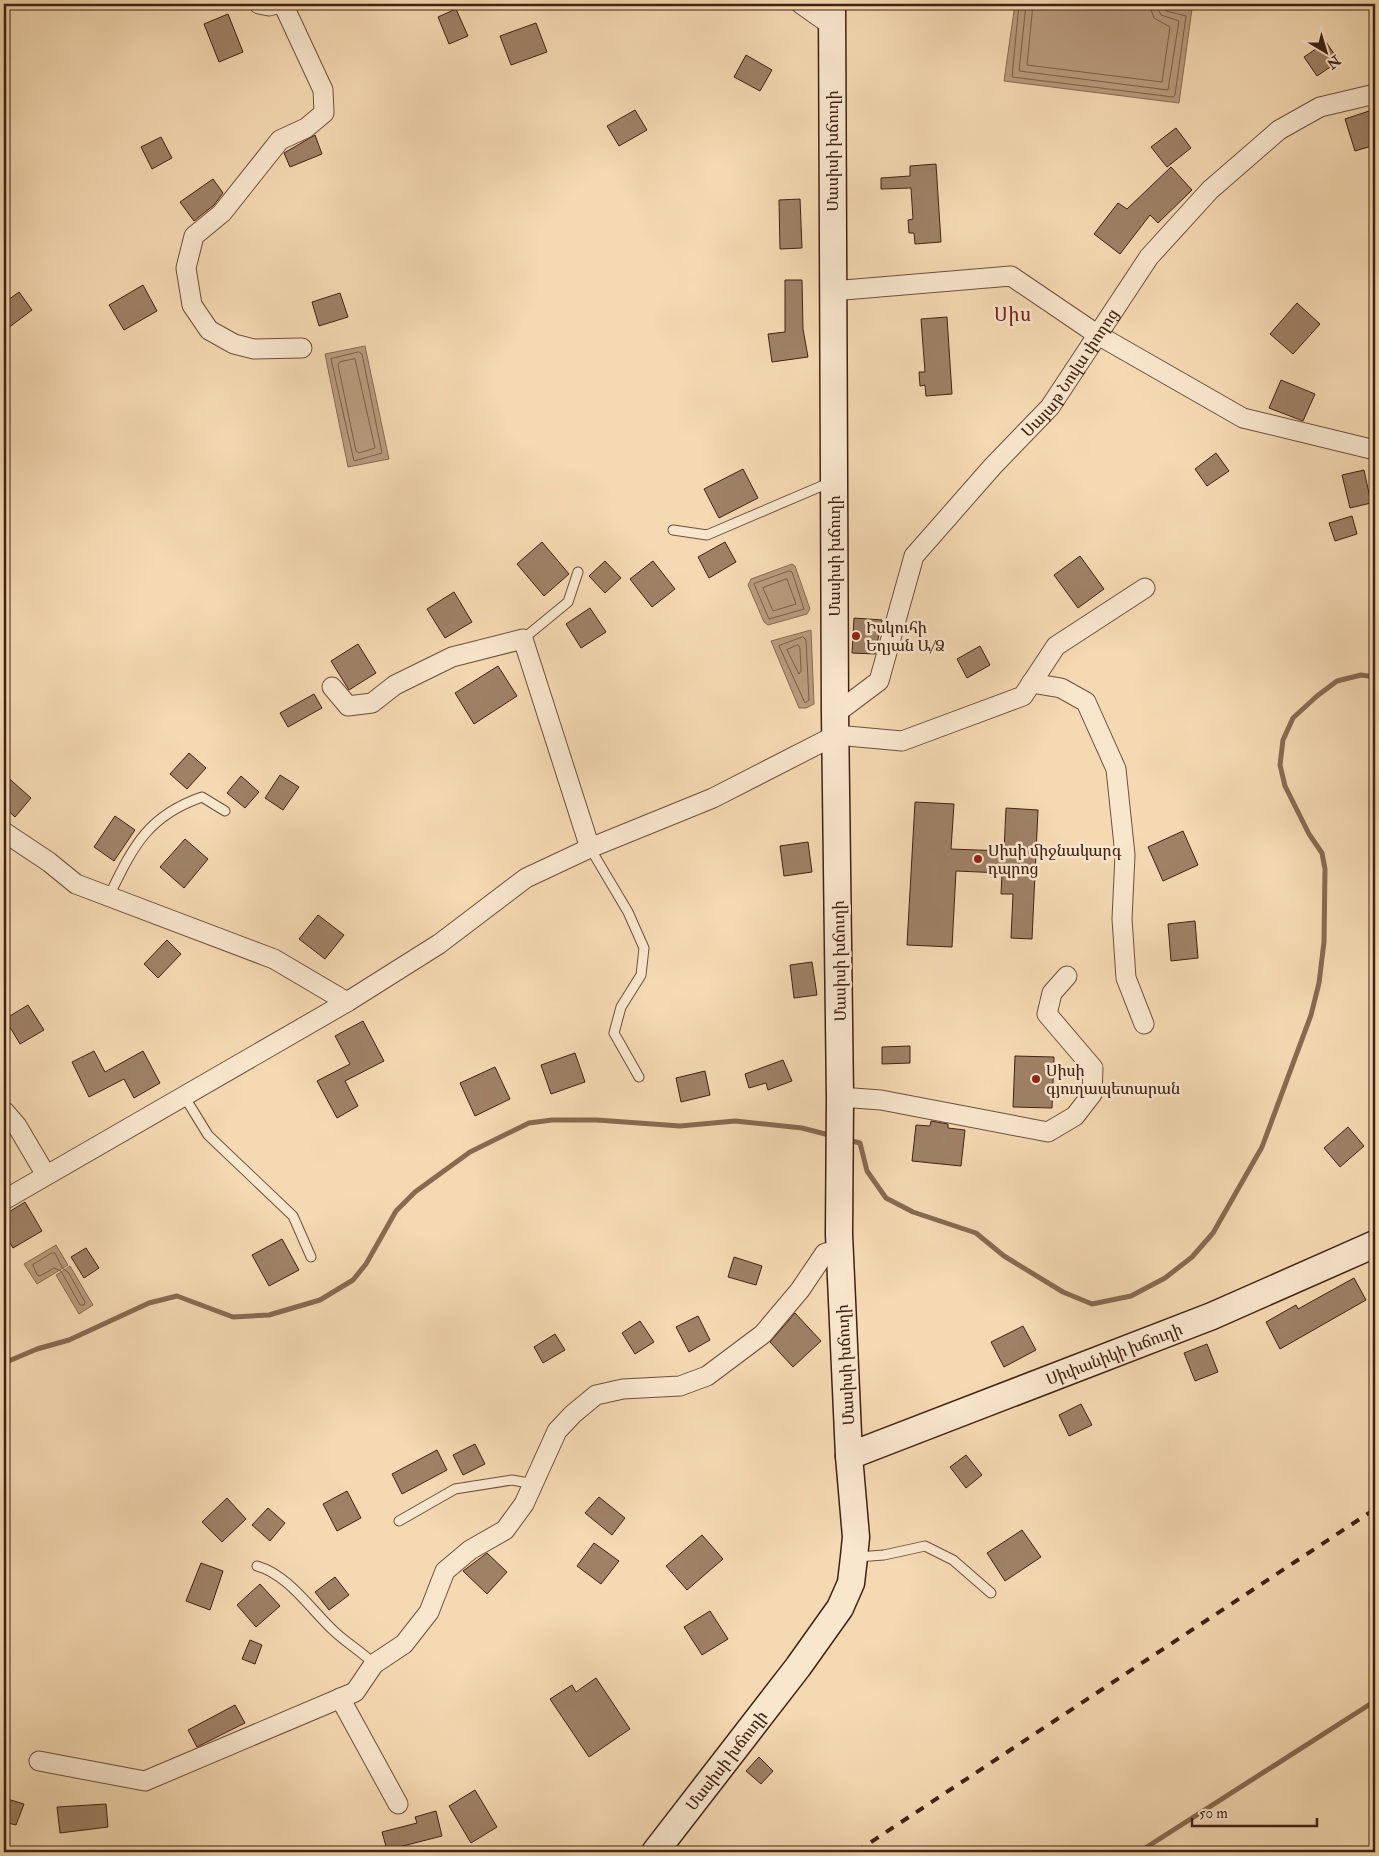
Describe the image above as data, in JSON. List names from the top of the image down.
{
  "streets": {
    "main road": ["Մասիսի խճուղի", "Սիփանիկի խճուղի"],
    "street": ["Սայաթ Նովա փողոց"]
  },
  "crossings": [
    ["Մասիսի խճուղի", "Սայաթ Նովա փողոց"],
    ["Մասիսի խճուղի", "Սիփանիկի խճուղի"]
  ],
  "districts": ["Սիս"],
  "places": ["Իսկուհի Եղյան Ա/Ձ", "Սիսի միջնակարգ դպրոց", "Սիսի գյուղապետարան"],
  "scale_bar": "50 m",
  "north": "bottom right"
}
